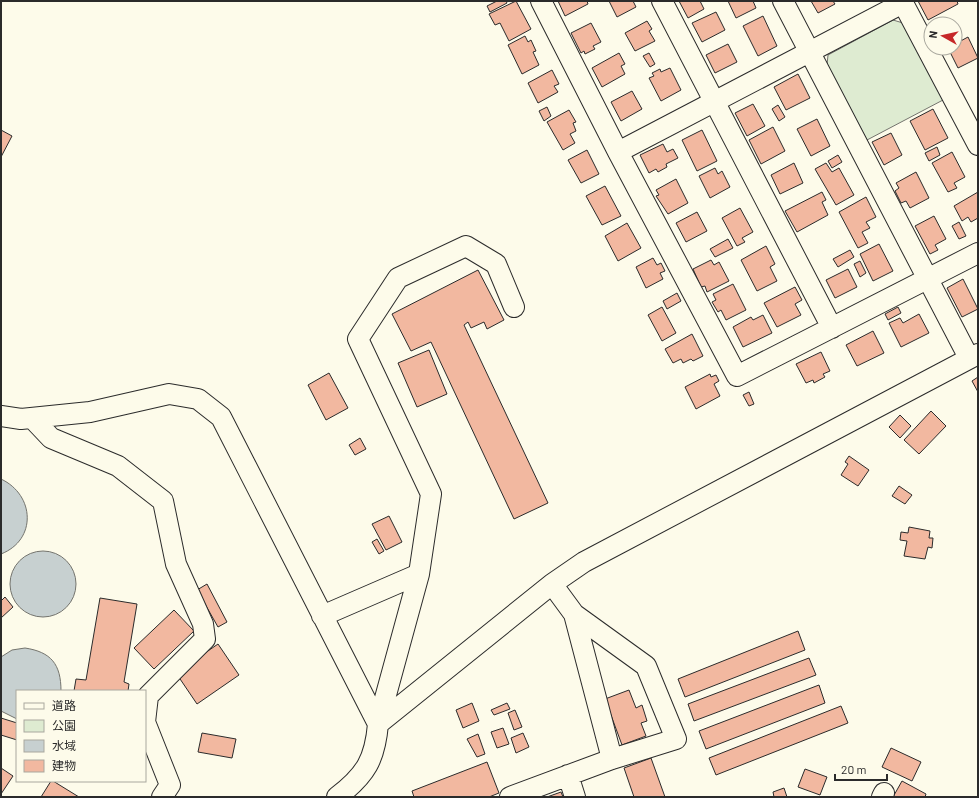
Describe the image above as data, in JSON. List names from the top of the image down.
{
  "legend": [
    "道路",
    "公園",
    "水域",
    "建物"
  ],
  "scale_bar": "20 m",
  "north": "left"
}
